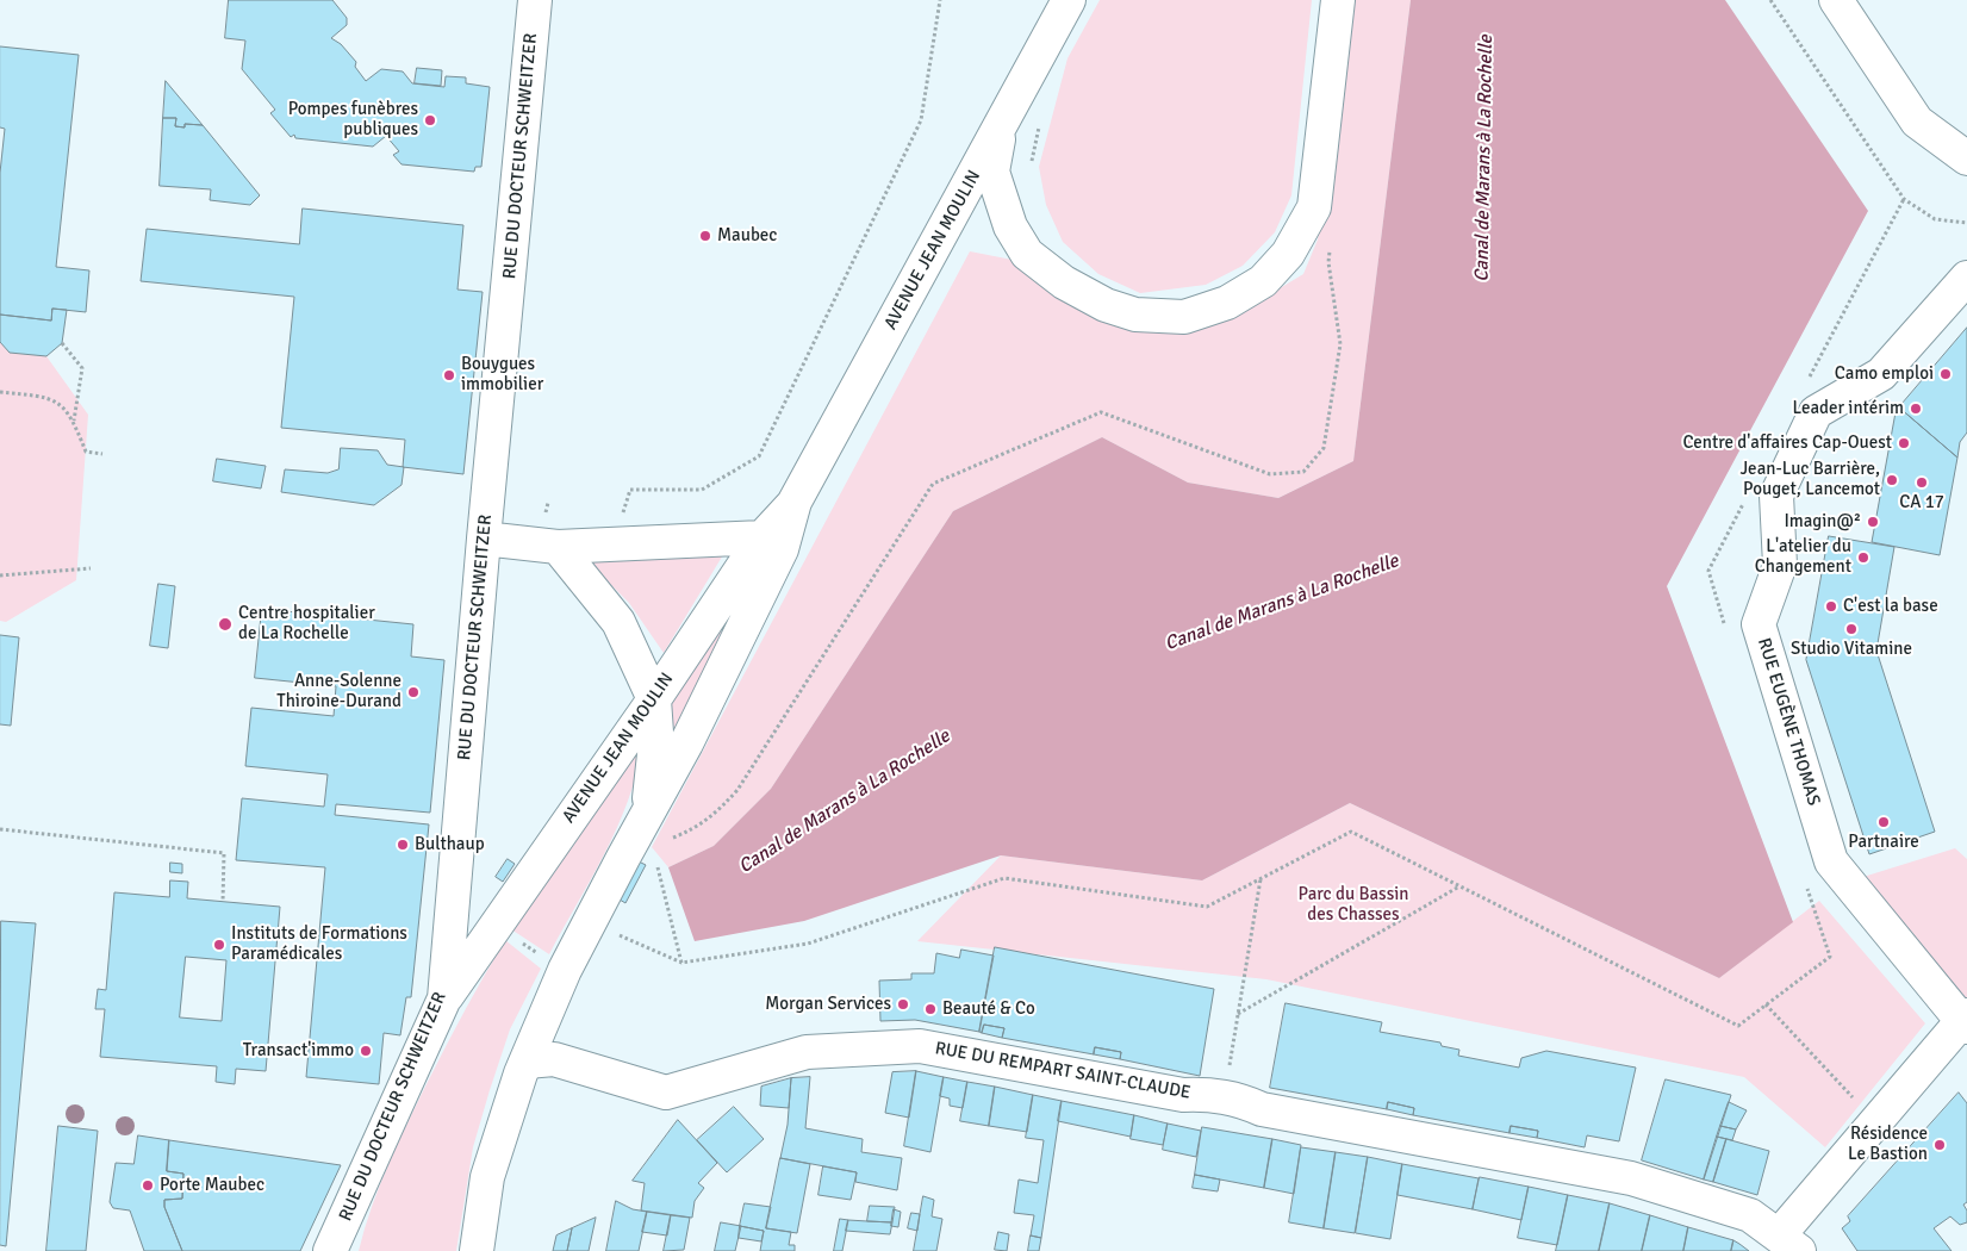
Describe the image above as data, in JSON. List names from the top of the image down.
{
  "streets": {
    "main road": [
      "RUE DU DOCTEUR SCHWEITZER",
      "AVENUE JEAN MOULIN",
      "RUE EUGÈNE THOMAS",
      "RUE DU REMPART SAINT-CLAUDE"
    ]
  },
  "crossings": [
    ["RUE DU DOCTEUR SCHWEITZER", "AVENUE JEAN MOULIN"],
    ["AVENUE JEAN MOULIN", "RUE DU REMPART SAINT-CLAUDE"]
  ],
  "water": ["Canal de Marans à La Rochelle"],
  "parks": ["Parc du Bassin des Chasses"],
  "places": [
    "Pompes funèbres publiques",
    "Maubec",
    "Camo emploi",
    "Bouygues immobilier",
    "Leader intérim",
    "Centre d'affaires Cap-Ouest",
    "Jean-Luc Barrière, Pouget, Lancemot",
    "CA 17",
    "Imagin@²",
    "L'atelier du Changement",
    "C'est la base",
    "Centre hospitalier de La Rochelle",
    "Studio Vitamine",
    "Anne-Solenne Thiroine-Durand",
    "Partnaire",
    "Bulthaup",
    "Instituts de Formations Paramédicales",
    "Morgan Services",
    "Beauté & Co",
    "Transact'immo",
    "Résidence Le Bastion",
    "Porte Maubec"
  ]
}
